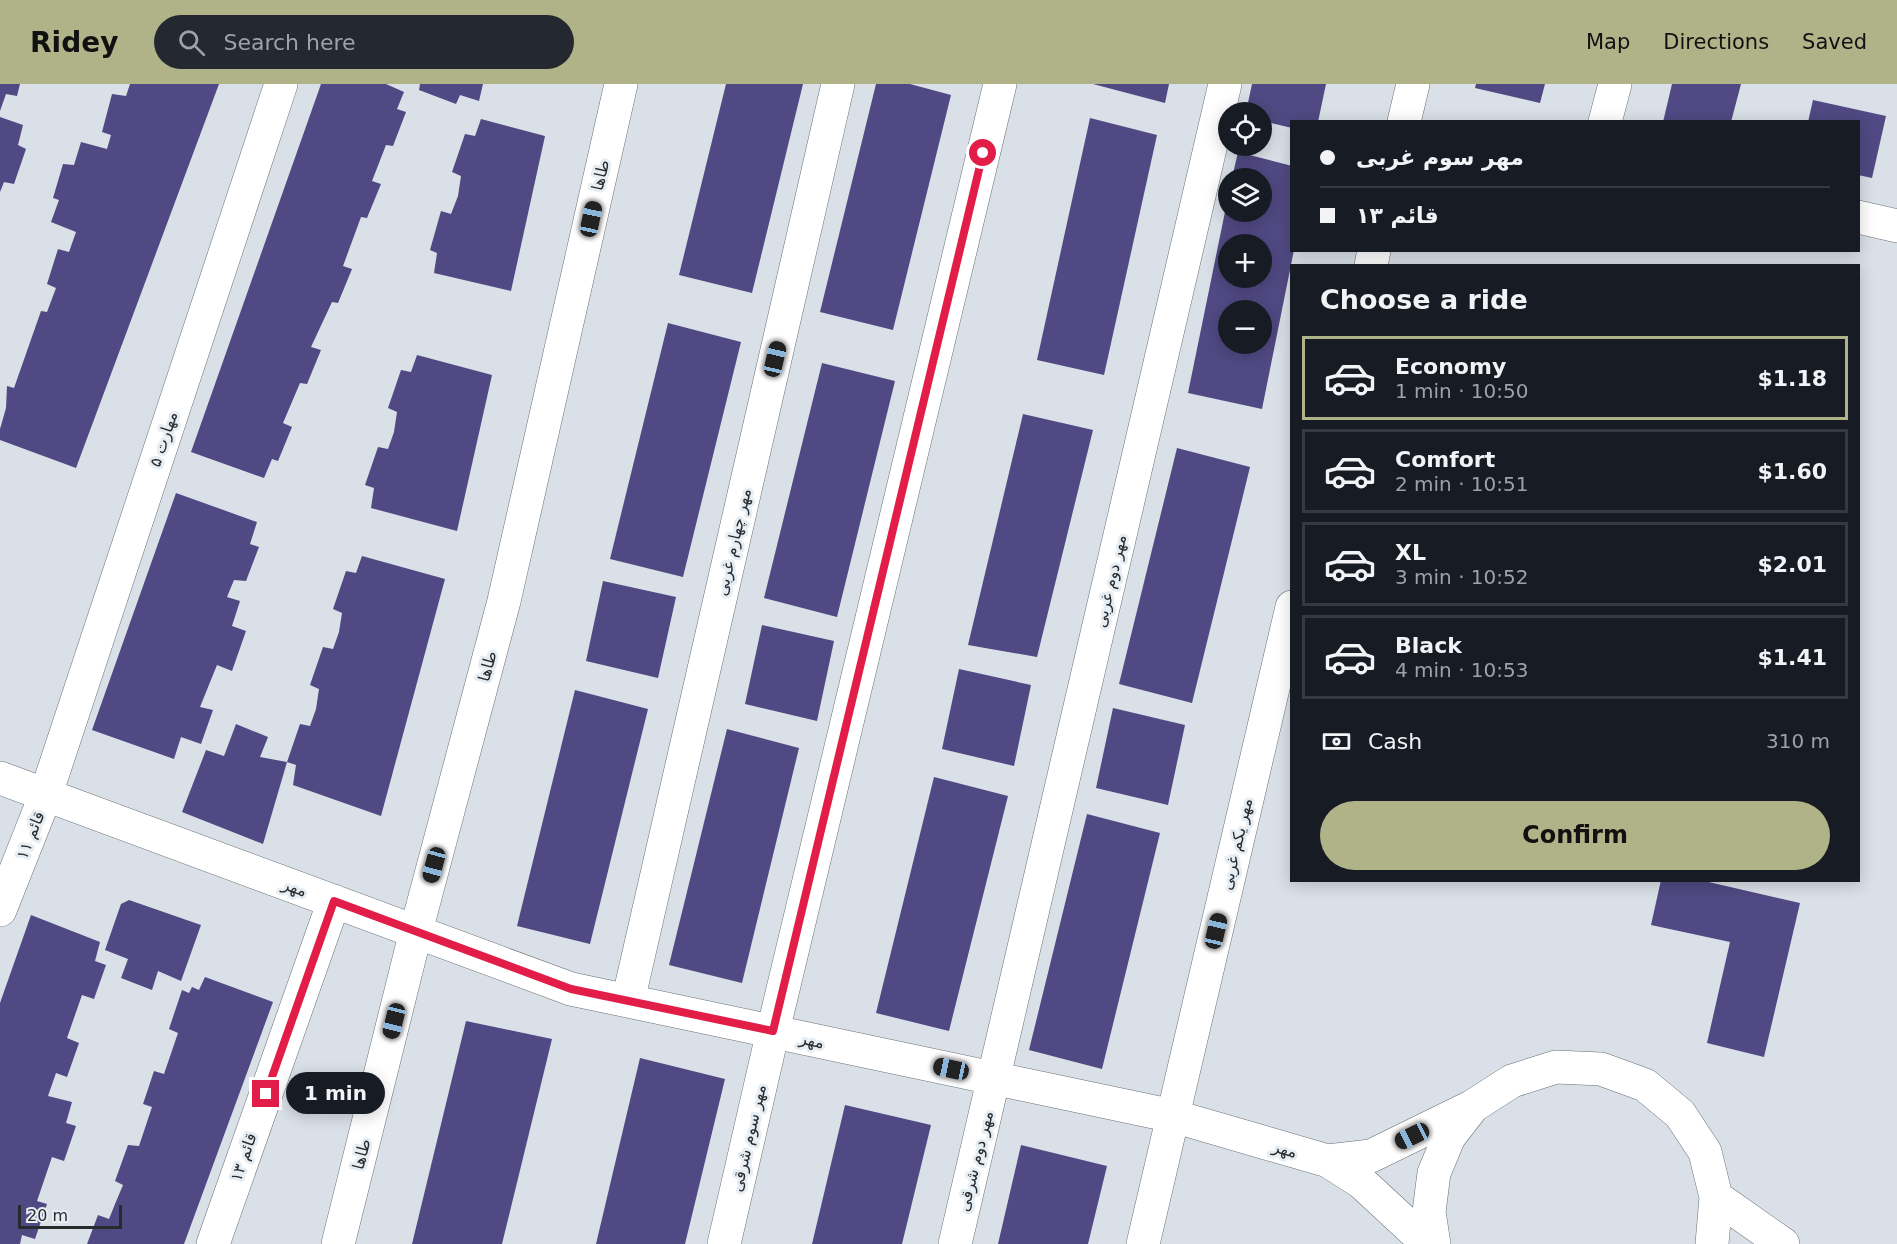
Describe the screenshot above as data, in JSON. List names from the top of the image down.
{
  "streets": {
    "street": [
      "طاها",
      "مهارت ۵",
      "مهر چهارم غربی",
      "مهر دوم غربی",
      "قائم ۱۱",
      "مهر یکم غربی",
      "مهر",
      "مهر سوم شرقی",
      "قائم ۱۳",
      "مهر دوم شرقی"
    ]
  },
  "crossings": [
    ["طاها", "مهر"],
    ["مهارت ۵", "قائم ۱۱"],
    ["مهارت ۵", "مهر"],
    ["مهر چهارم غربی", "مهر"],
    ["مهر دوم غربی", "مهر"],
    ["مهر دوم غربی", "مهر دوم شرقی"],
    ["قائم ۱۱", "مهر"],
    ["مهر یکم غربی", "مهر"],
    ["مهر", "مهر سوم شرقی"],
    ["مهر", "قائم ۱۳"],
    ["مهر", "مهر دوم شرقی"]
  ],
  "scale_bar": "20 m",
  "page": {
    "header": "Ridey",
    "search": "Search here",
    "nav": ["Map", "Directions", "Saved"],
    "map_buttons": ["+", "−"],
    "banner": ["مهر سوم غربی", "قائم ۱۳"],
    "heading": "Choose a ride",
    "list": [
      {
        "name": "Economy",
        "note": "1 min · 10:50",
        "value": "$1.18"
      },
      {
        "name": "Comfort",
        "note": "2 min · 10:51",
        "value": "$1.60"
      },
      {
        "name": "XL",
        "note": "3 min · 10:52",
        "value": "$2.01"
      },
      {
        "name": "Black",
        "note": "4 min · 10:53",
        "value": "$1.41"
      }
    ],
    "pay": ["Cash", "310 m"],
    "buttons": "Confirm",
    "bubble": "1 min",
    "scale": "20 m"
  }
}
